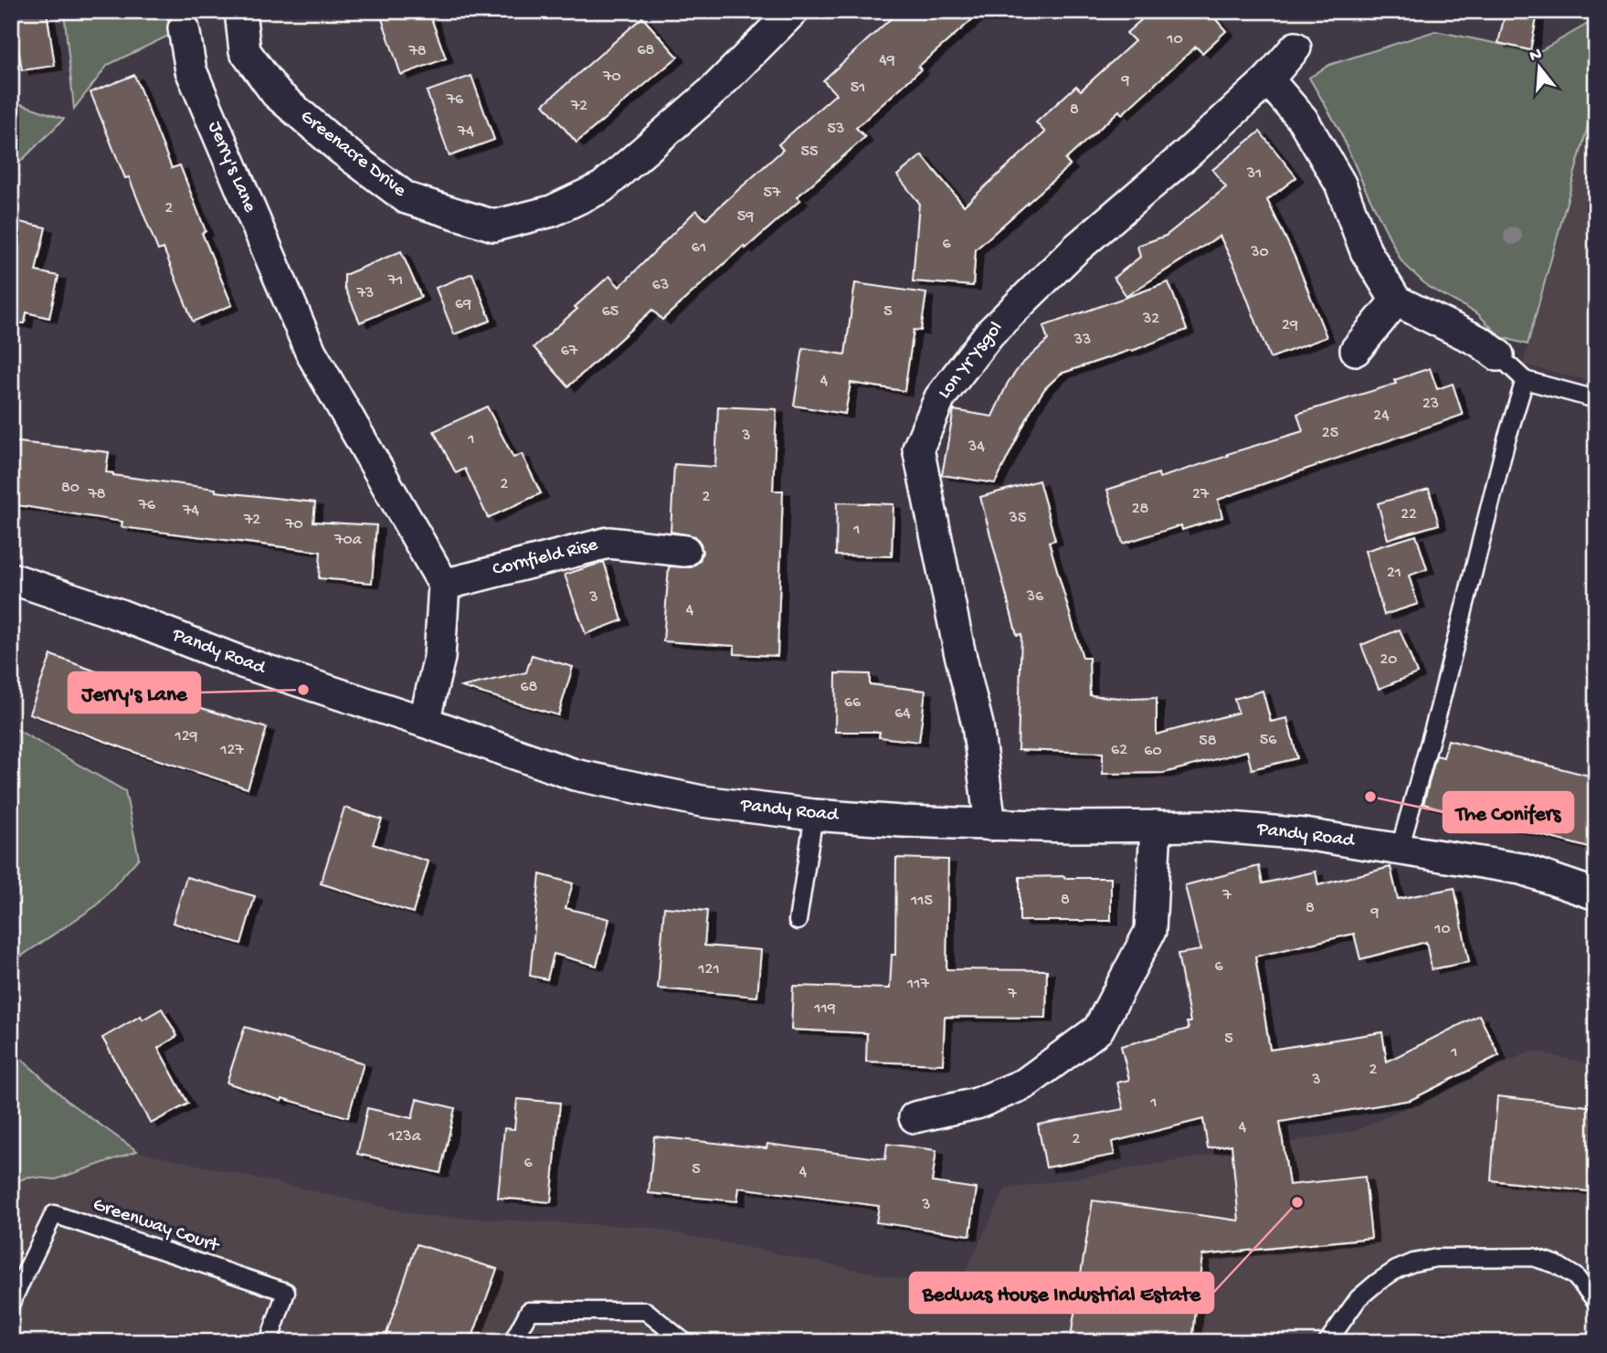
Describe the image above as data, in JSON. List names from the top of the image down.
{
  "streets": {
    "street": [
      "Greenacre Drive",
      "Jerry's Lane",
      "Lon Yr Ysgol",
      "Cornfield Rise",
      "Pandy Road"
    ],
    "lane": ["Greenway Court"]
  },
  "crossings": [
    ["Jerry's Lane", "Cornfield Rise"],
    ["Lon Yr Ysgol", "Pandy Road"]
  ],
  "places": ["Jerry's Lane", "The Conifers", "Bedwas House Industrial Estate"],
  "house_numbers": [
    "10",
    "68",
    "78",
    "49",
    "70",
    "9",
    "51",
    "76",
    "72",
    "8",
    "53",
    "74",
    "55",
    "31",
    "57",
    "2",
    "59",
    "6",
    "61",
    "30",
    "71",
    "63",
    "73",
    "69",
    "65",
    "5",
    "32",
    "29",
    "33",
    "67",
    "4",
    "23",
    "24",
    "25",
    "3",
    "1",
    "34",
    "2",
    "80",
    "78",
    "27",
    "2",
    "76",
    "28",
    "74",
    "22",
    "35",
    "72",
    "70",
    "1",
    "70a",
    "21",
    "36",
    "3",
    "4",
    "20",
    "68",
    "66",
    "64",
    "129",
    "56",
    "58",
    "127",
    "62",
    "60",
    "7",
    "8",
    "115",
    "8",
    "9",
    "10",
    "6",
    "121",
    "117",
    "7",
    "119",
    "5",
    "1",
    "2",
    "3",
    "1",
    "4",
    "123a",
    "2",
    "6",
    "5",
    "4",
    "3"
  ],
  "north": "top"
}
